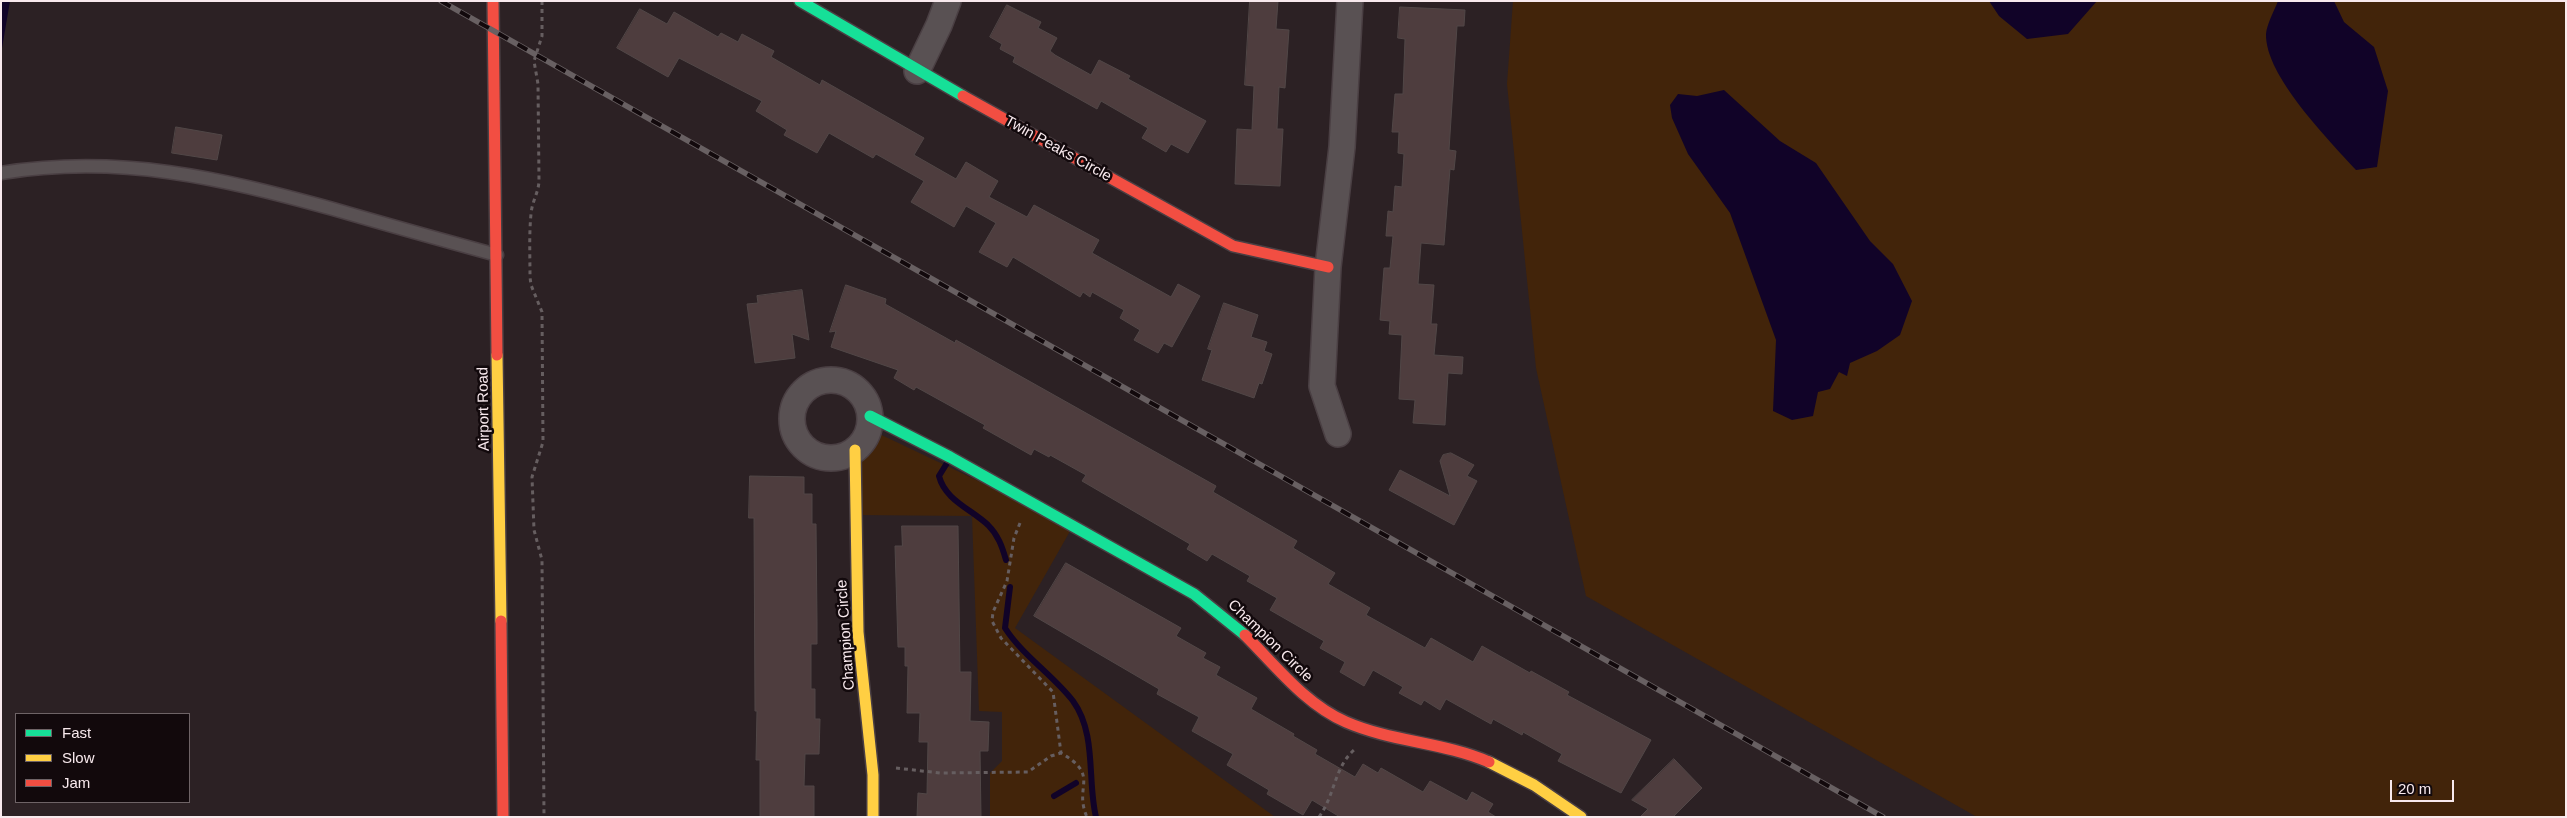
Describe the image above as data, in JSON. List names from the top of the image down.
{
  "streets": {
    "street": ["Twin Peaks Circle", "Airport Road", "Champion Circle"]
  },
  "legend": ["Fast", "Slow", "Jam"],
  "scale_bar": "20 m"
}
